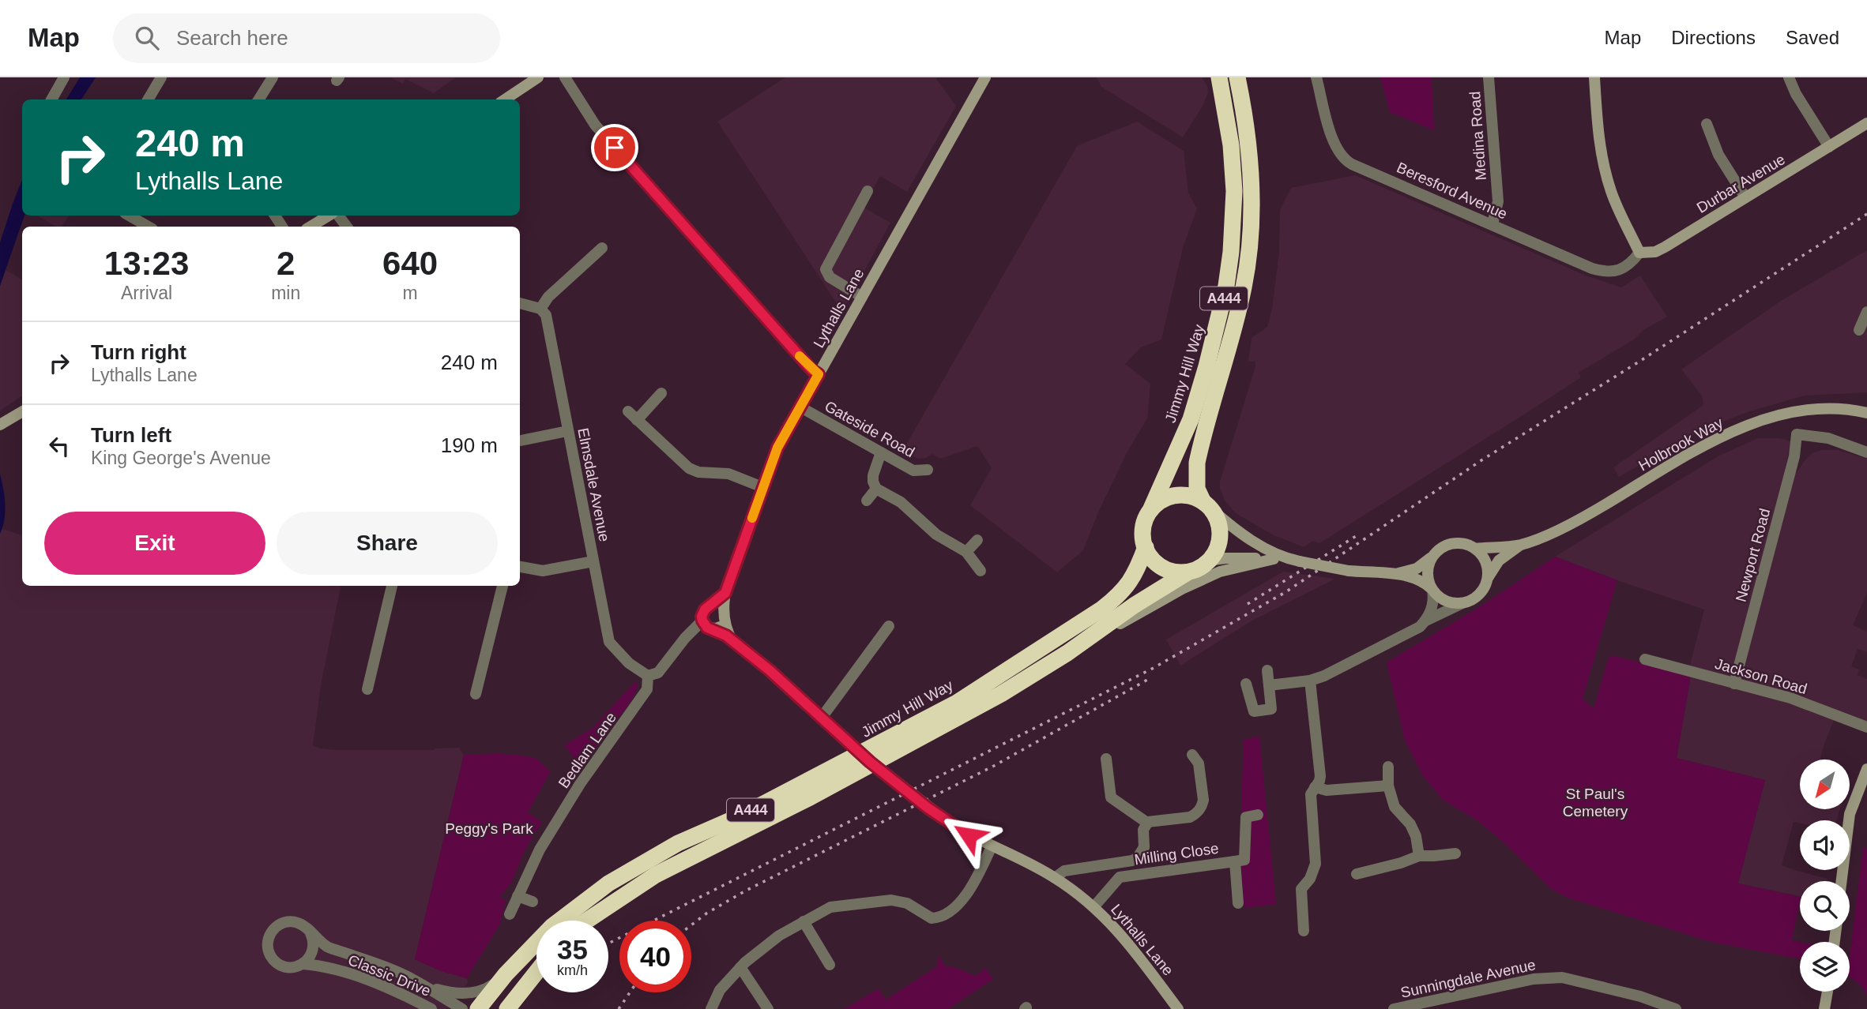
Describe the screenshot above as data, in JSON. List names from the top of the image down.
{
  "streets": {
    "highway": ["A444", "Jimmy Hill Way"],
    "street": [
      "Medina Road",
      "Durbar Avenue",
      "Beresford Avenue",
      "Lythalls Lane",
      "Gateside Road",
      "Holbrook Way",
      "Elmsdale Avenue",
      "Newport Road",
      "Jackson Road",
      "Bedlam Lane",
      "Milling Close",
      "Classic Drive",
      "Sunningdale Avenue"
    ]
  },
  "crossings": [
    ["Medina Road", "Beresford Avenue"],
    ["Durbar Avenue", "Beresford Avenue"],
    ["A444", "Jimmy Hill Way"],
    ["A444", "Holbrook Way"],
    ["Lythalls Lane", "Gateside Road"],
    ["Lythalls Lane", "Milling Close"],
    ["Jimmy Hill Way", "Holbrook Way"],
    ["Elmsdale Avenue", "Bedlam Lane"],
    ["Newport Road", "Jackson Road"]
  ],
  "parks": ["St Paul's Cemetery", "Peggy's Park"],
  "north": "bottom left",
  "page": {
    "header": "Map",
    "search": "Search here",
    "nav": ["Map", "Directions", "Saved"],
    "turn": ["240 m", "Lythalls Lane"],
    "eta": [
      "13:23",
      "Arrival",
      "2",
      "min",
      "640",
      "m"
    ],
    "list": [
      {
        "name": "Turn right",
        "note": "Lythalls Lane",
        "value": "240 m"
      },
      {
        "name": "Turn left",
        "note": "King George's Avenue",
        "value": "190 m"
      }
    ],
    "buttons": ["Exit", "Share"],
    "speed": "35 km/h",
    "limit": "40"
  }
}
